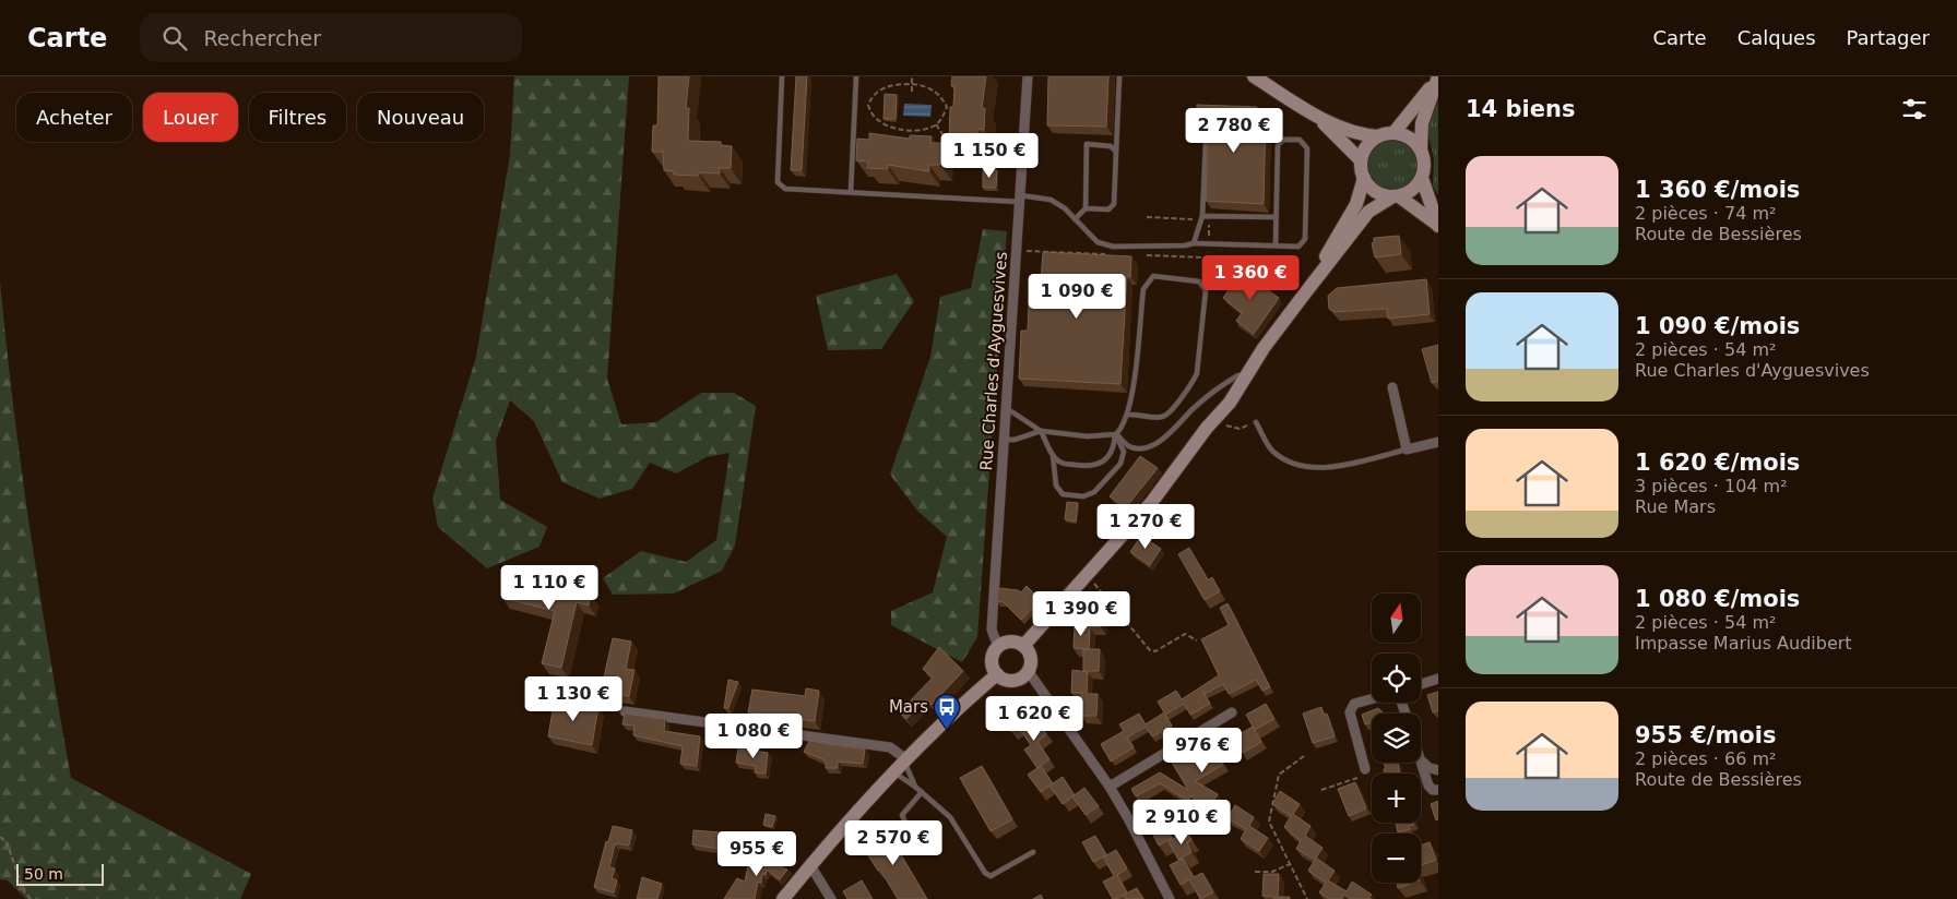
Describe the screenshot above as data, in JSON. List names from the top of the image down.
{
  "streets": {
    "street": ["Rue Charles d'Ayguesvives"]
  },
  "places": {
    "bus stop": ["Mars"]
  },
  "scale_bar": "50 m",
  "north": "top",
  "page": {
    "header": "Carte",
    "search": "Rechercher",
    "nav": ["Carte", "Calques", "Partager"],
    "heading": "14 biens",
    "chip": [
      "Acheter",
      "Louer",
      "Filtres",
      "Nouveau"
    ],
    "price": [
      "2 780 €",
      "1 150 €",
      "1 360 €",
      "1 090 €",
      "1 270 €",
      "1 110 €",
      "1 390 €",
      "1 130 €",
      "1 620 €",
      "1 080 €",
      "976 €",
      "2 910 €",
      "2 570 €",
      "955 €"
    ],
    "list": [
      {
        "name": "1 360 €/mois",
        "note": "2 pièces · 74 m² · Route de Bessières"
      },
      {
        "name": "1 090 €/mois",
        "note": "2 pièces · 54 m² · Rue Charles d'Ayguesvives"
      },
      {
        "name": "1 620 €/mois",
        "note": "3 pièces · 104 m² · Rue Mars"
      },
      {
        "name": "1 080 €/mois",
        "note": "2 pièces · 54 m² · Impasse Marius Audibert"
      },
      {
        "name": "955 €/mois",
        "note": "2 pièces · 66 m² · Route de Bessières"
      }
    ],
    "map_buttons": ["+", "−"],
    "scale": "50 m"
  }
}
